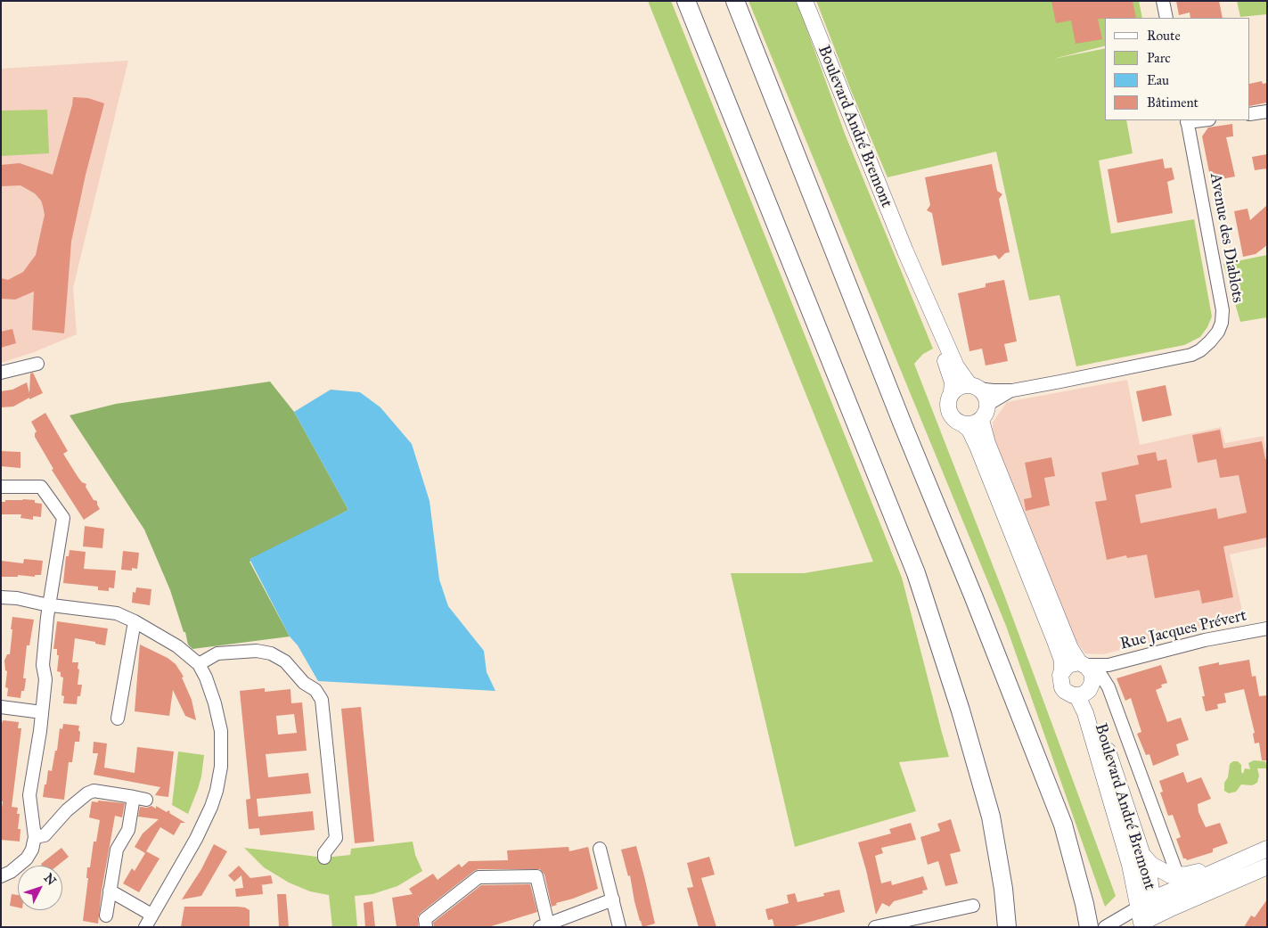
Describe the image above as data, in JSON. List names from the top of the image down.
{
  "streets": {
    "main road": ["Boulevard André Bremont"],
    "street": ["Avenue des Diablots", "Rue Jacques Prévert"]
  },
  "crossings": [
    ["Boulevard André Bremont", "Avenue des Diablots"],
    ["Boulevard André Bremont", "Rue Jacques Prévert"]
  ],
  "legend": [
    "Route",
    "Parc",
    "Eau",
    "Bâtiment"
  ],
  "north": "top right"
}
